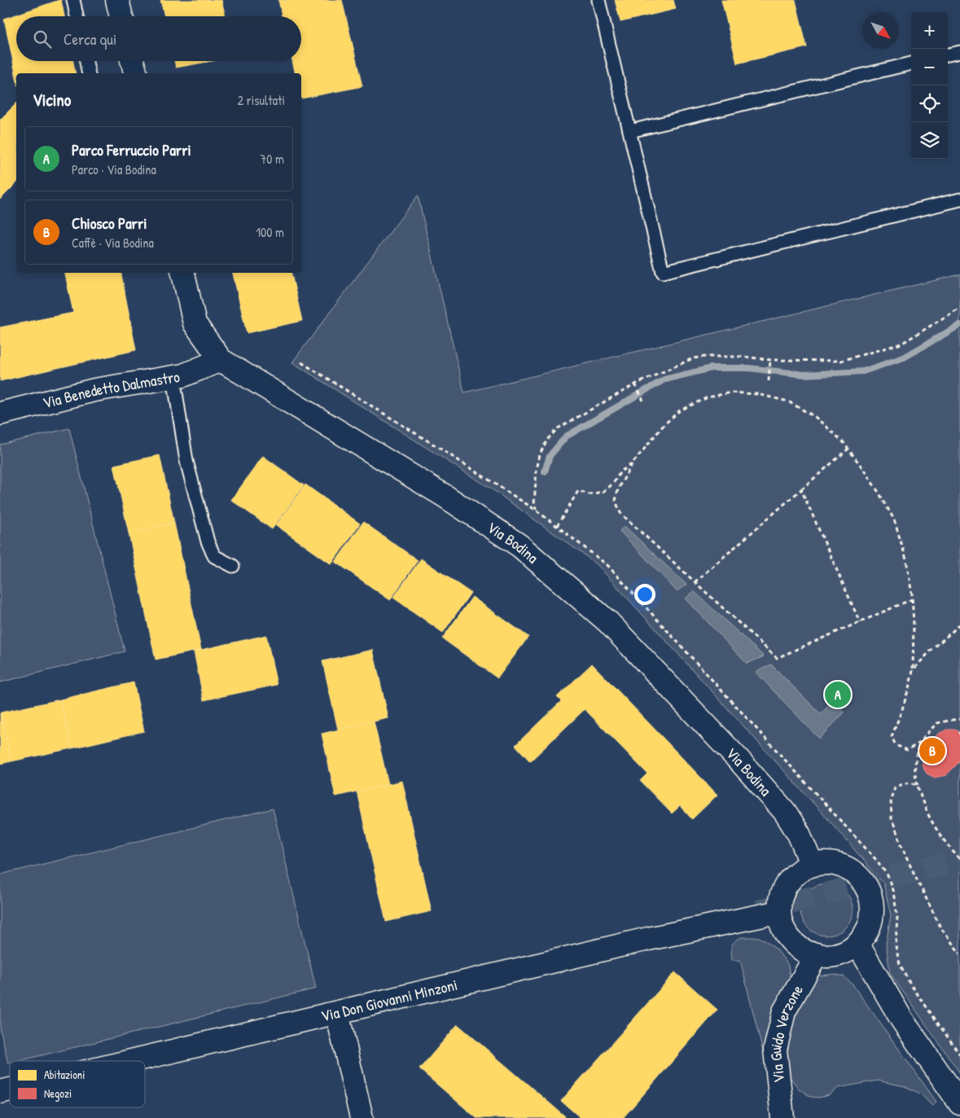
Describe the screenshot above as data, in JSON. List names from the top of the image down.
{
  "streets": {
    "street": [
      "Via Benedetto Dalmastro",
      "Via Bodina",
      "Via Don Giovanni Minzoni",
      "Via Guido Verzone"
    ]
  },
  "crossings": [
    ["Via Benedetto Dalmastro", "Via Bodina"],
    ["Via Bodina", "Via Don Giovanni Minzoni"],
    ["Via Bodina", "Via Guido Verzone"],
    ["Via Don Giovanni Minzoni", "Via Guido Verzone"]
  ],
  "legend": ["Abitazioni", "Negozi"],
  "north": "bottom right",
  "page": {
    "map_buttons": ["+", "−"],
    "search": "Cerca qui",
    "heading": ["Vicino", "2 risultati"],
    "list": [
      {
        "mark": "A",
        "name": "Parco Ferruccio Parri",
        "note": "Parco · Via Bodina",
        "value": "70 m"
      },
      {
        "mark": "B",
        "name": "Chiosco Parri",
        "note": "Caffè · Via Bodina",
        "value": "100 m"
      }
    ],
    "pins": ["A", "B"]
  }
}
